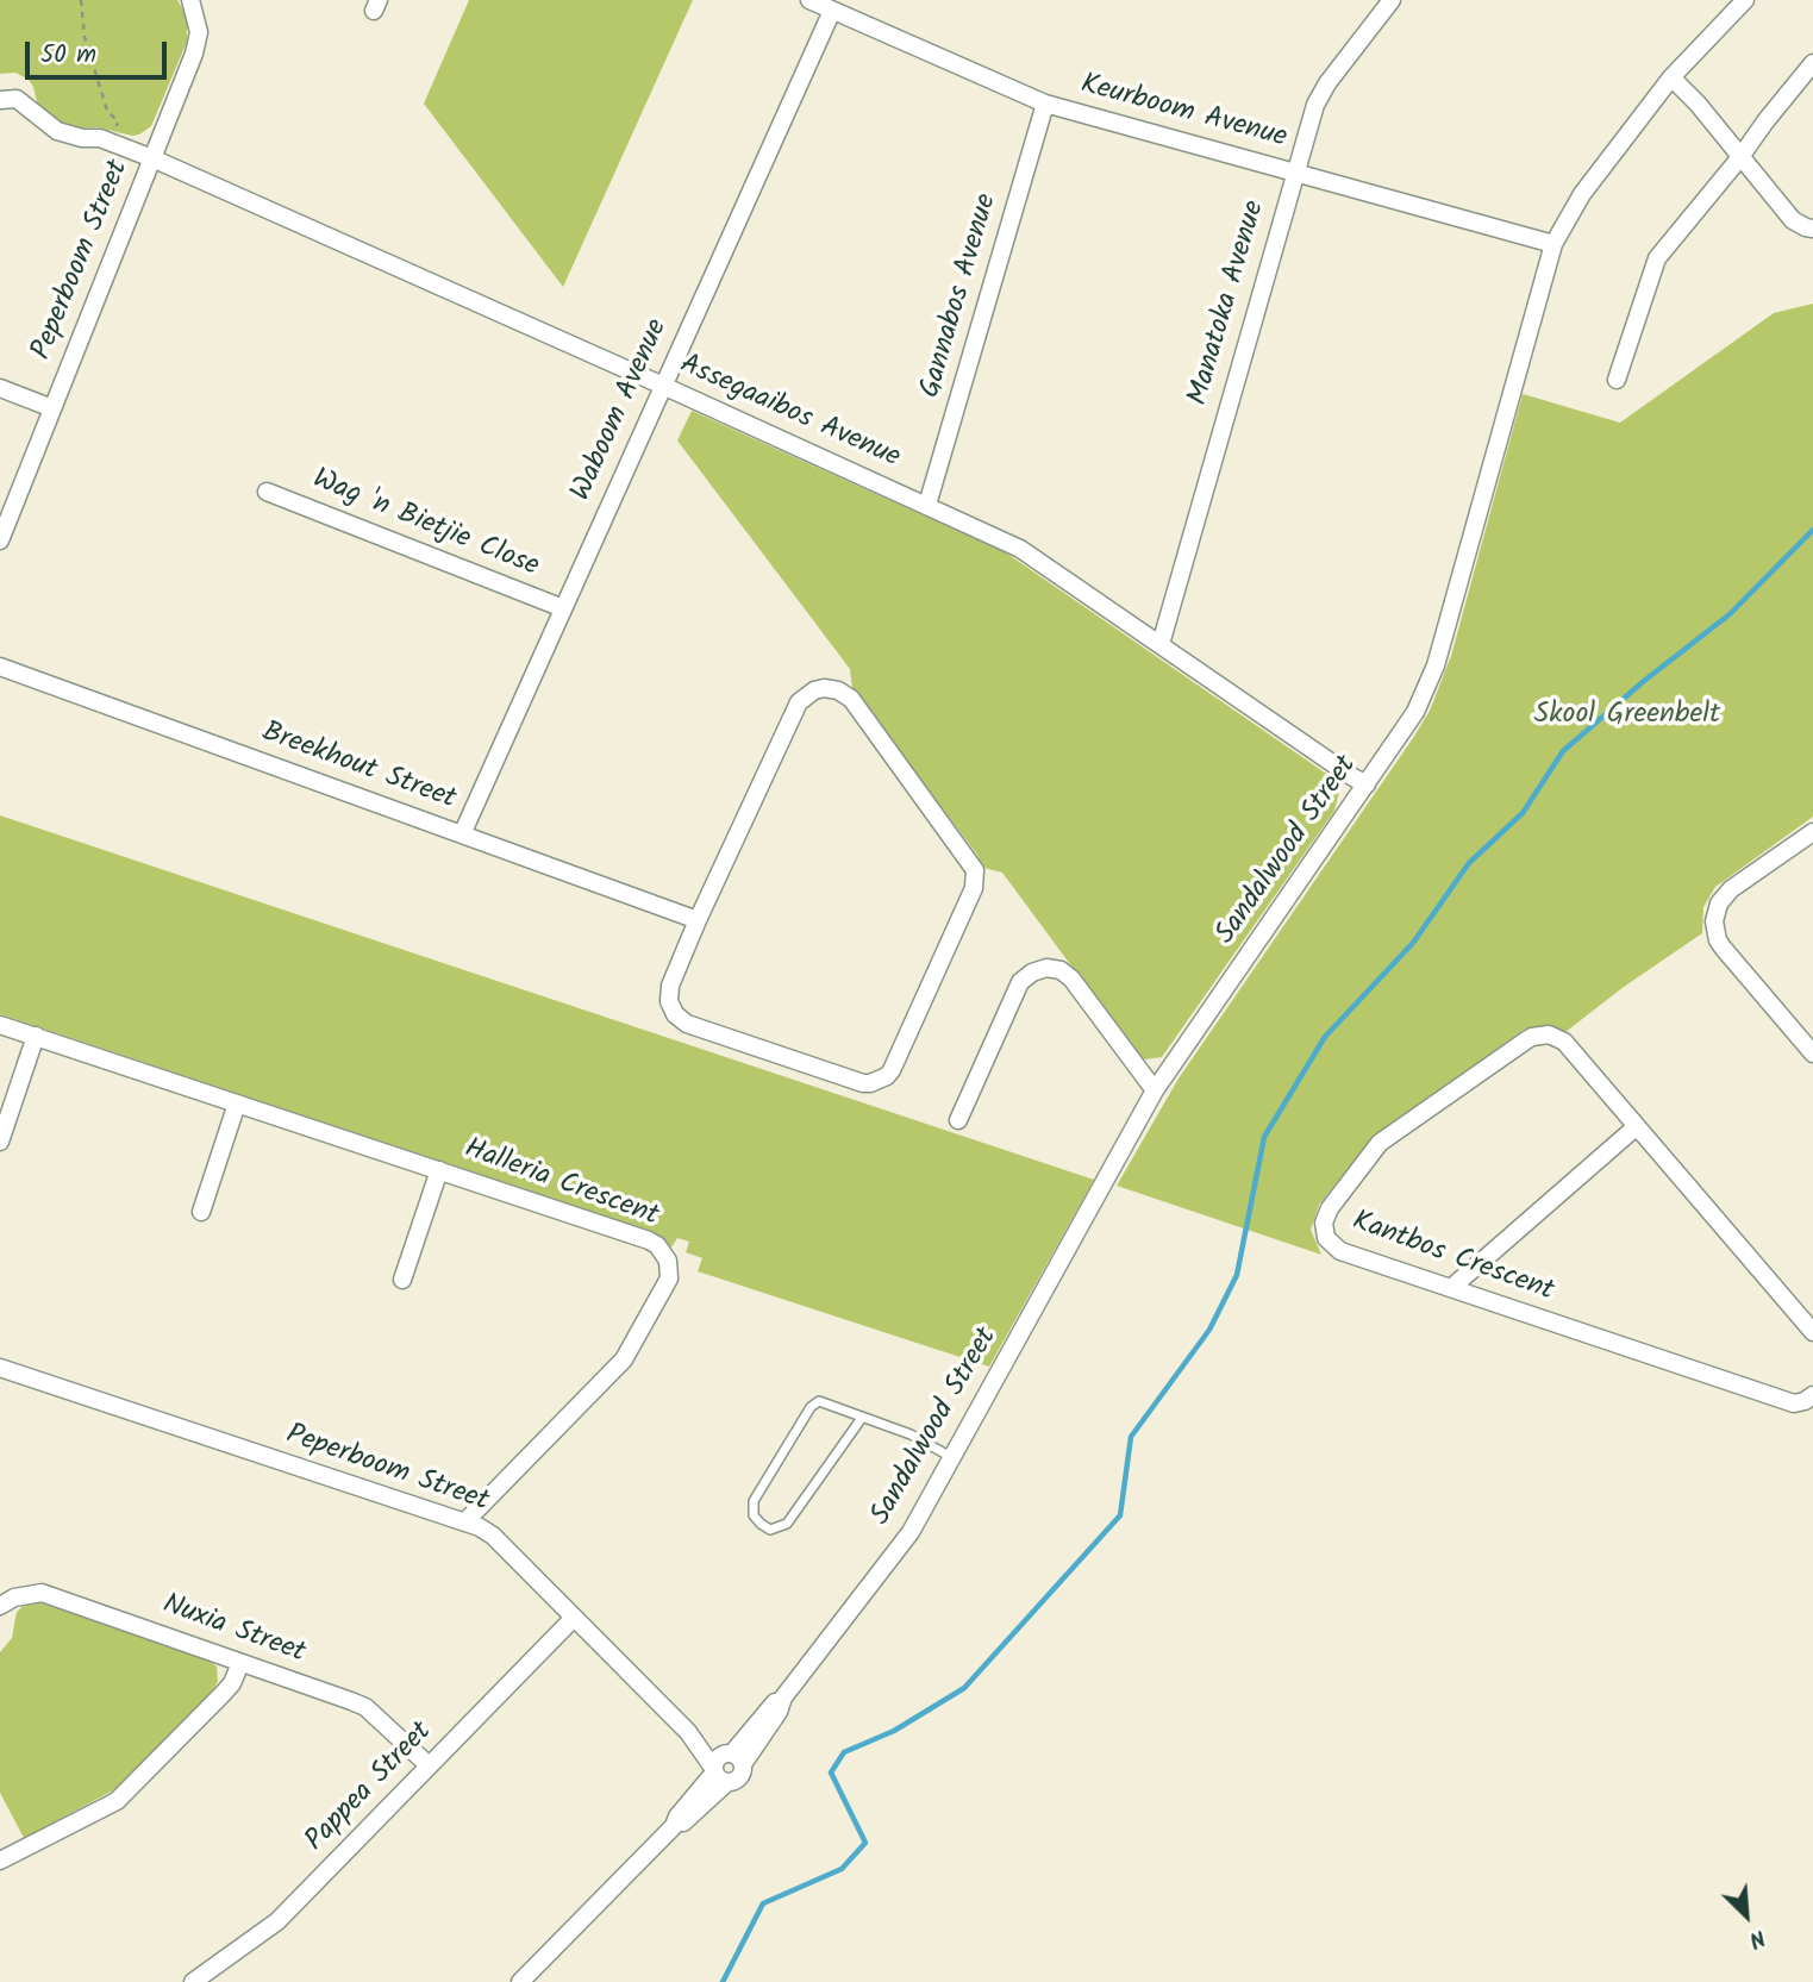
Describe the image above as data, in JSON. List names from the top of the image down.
{
  "streets": {
    "street": [
      "Keurboom Avenue",
      "Peperboom Street",
      "Gannabos Avenue",
      "Manatoka Avenue",
      "Waboom Avenue",
      "Assegaaibos Avenue",
      "Wag 'n Bietjie Close",
      "Breekhout Street",
      "Sandalwood Street",
      "Halleria Crescent",
      "Kantbos Crescent",
      "Nuxia Street",
      "Pappea Street"
    ]
  },
  "crossings": [
    ["Keurboom Avenue", "Gannabos Avenue"],
    ["Keurboom Avenue", "Manatoka Avenue"],
    ["Keurboom Avenue", "Waboom Avenue"],
    ["Keurboom Avenue", "Sandalwood Street"],
    ["Peperboom Street", "Assegaaibos Avenue"],
    ["Peperboom Street", "Sandalwood Street"],
    ["Peperboom Street", "Halleria Crescent"],
    ["Peperboom Street", "Pappea Street"],
    ["Gannabos Avenue", "Assegaaibos Avenue"],
    ["Manatoka Avenue", "Assegaaibos Avenue"],
    ["Waboom Avenue", "Assegaaibos Avenue"],
    ["Waboom Avenue", "Wag 'n Bietjie Close"],
    ["Waboom Avenue", "Breekhout Street"],
    ["Assegaaibos Avenue", "Sandalwood Street"],
    ["Nuxia Street", "Pappea Street"]
  ],
  "parks": ["Skool Greenbelt"],
  "scale_bar": "50 m",
  "north": "bottom right"
}
